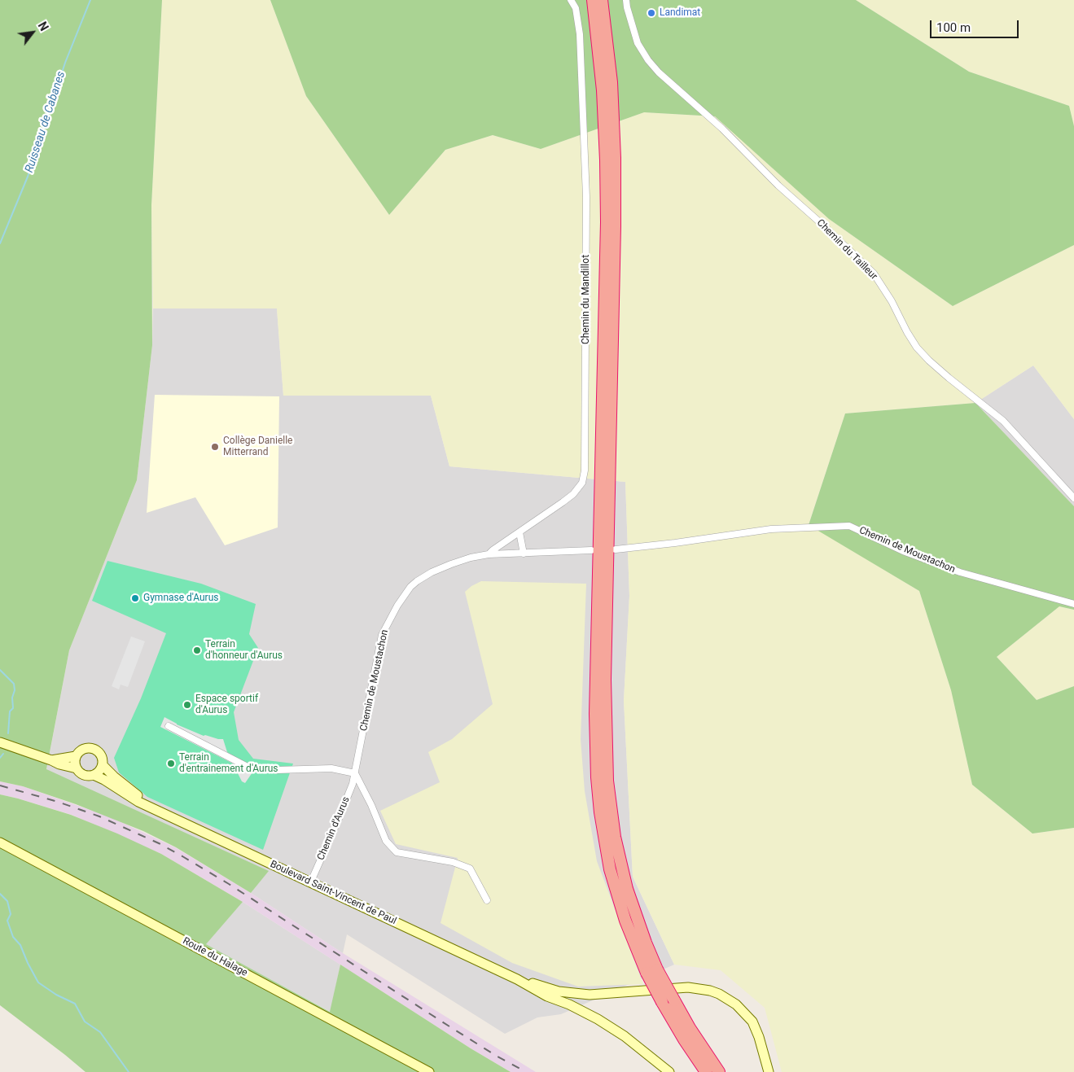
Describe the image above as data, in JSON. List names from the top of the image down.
{
  "streets": {
    "main road": ["Boulevard Saint-Vincent de Paul", "Route du Halage"],
    "street": [
      "Chemin du Tailleur",
      "Chemin du Mandillot",
      "Chemin de Moustachon",
      "Chemin d'Aurus"
    ]
  },
  "crossings": [
    ["Chemin du Mandillot", "Chemin de Moustachon"],
    ["Chemin de Moustachon", "Chemin d'Aurus"],
    ["Chemin d'Aurus", "Boulevard Saint-Vincent de Paul"]
  ],
  "water": ["Ruisseau de Cabanes"],
  "places": [
    "Landimat",
    "Collège Danielle Mitterrand",
    "Gymnase d'Aurus",
    "Terrain d'honneur d'Aurus",
    "Espace sportif d'Aurus",
    "Terrain d'entrainement d'Aurus"
  ],
  "scale_bar": "100 m",
  "north": "top right"
}
